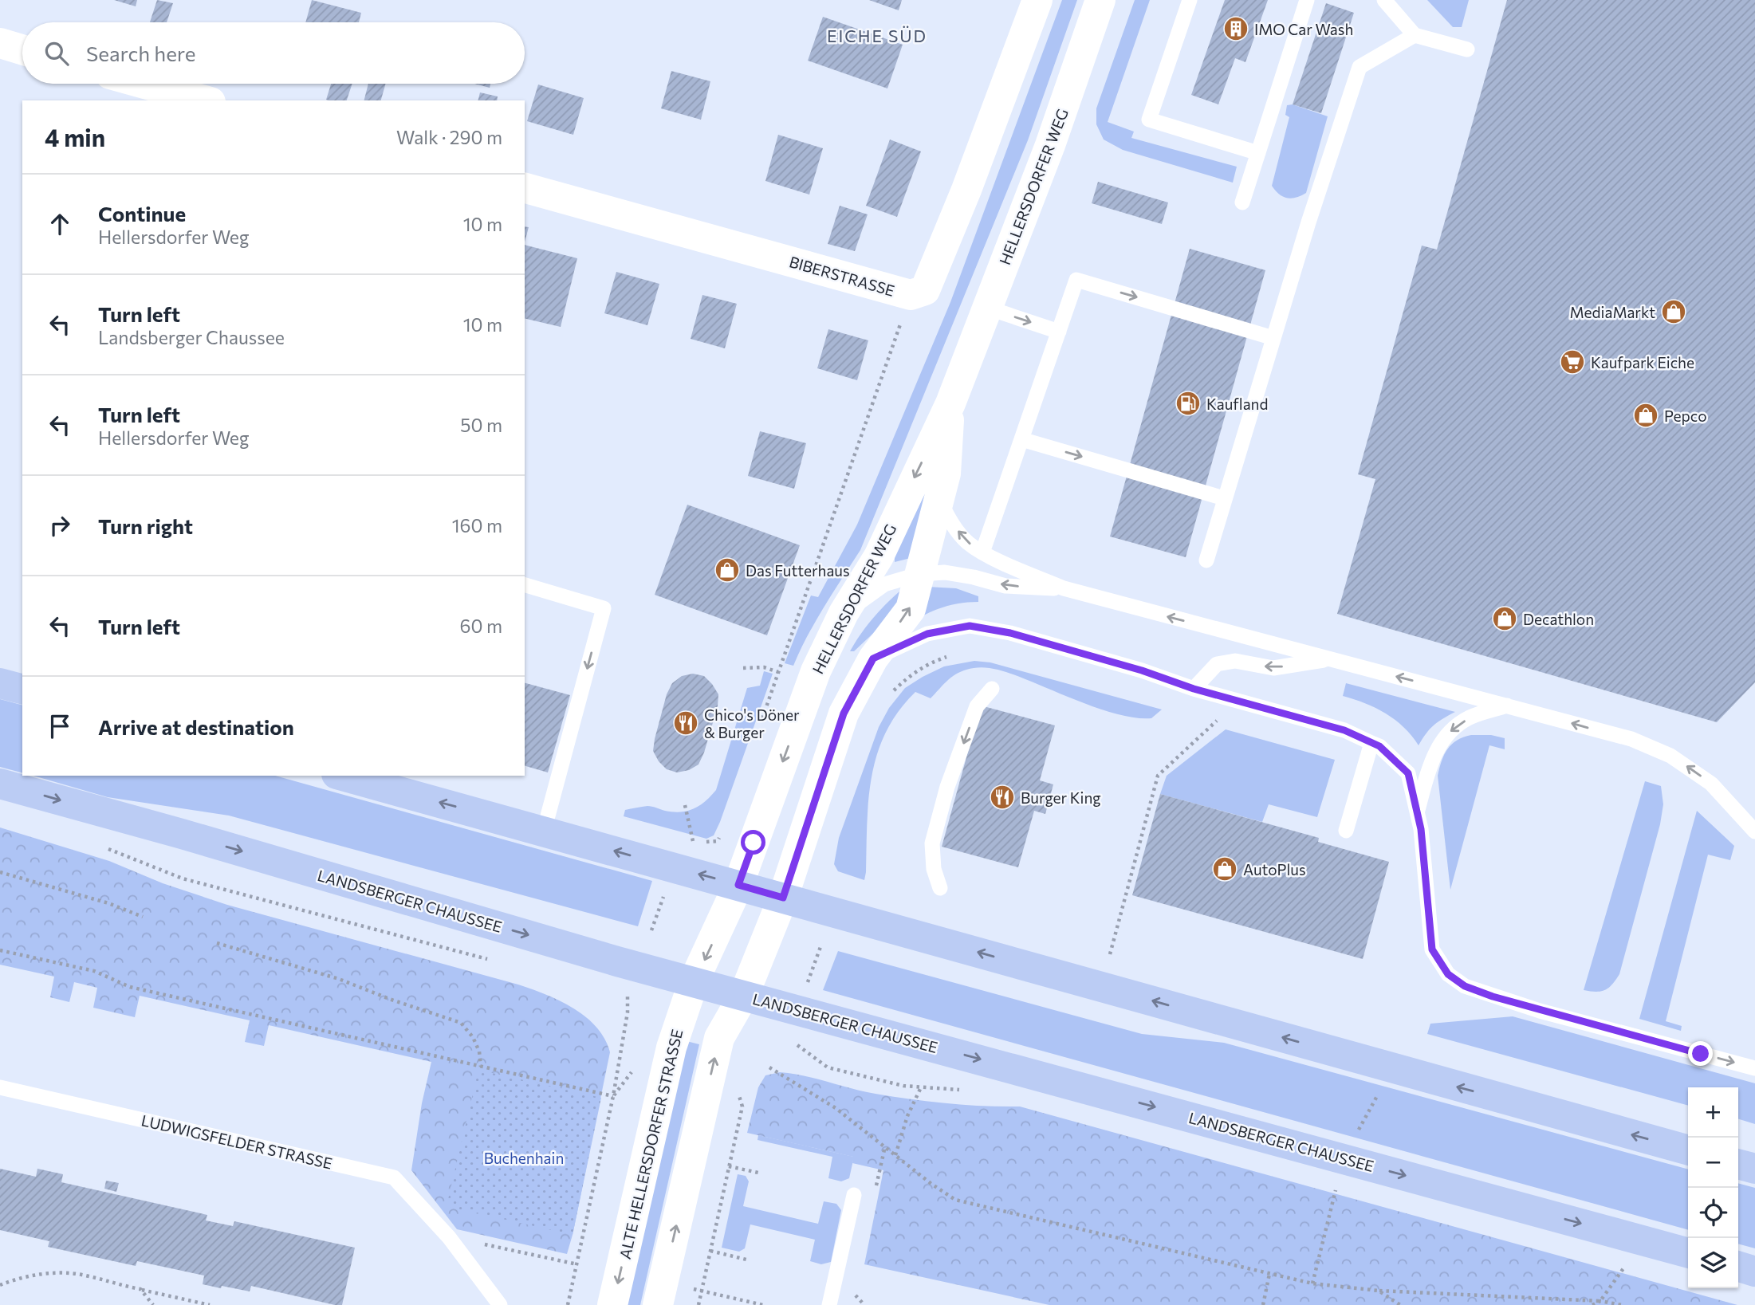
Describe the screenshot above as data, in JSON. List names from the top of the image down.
{
  "streets": {
    "main road": ["LANDSBERGER CHAUSSEE"],
    "street": ["HELLERSDORFER WEG", "BIBERSTRASSE", "ALTE HELLERSDORFER STRASSE"],
    "lane": ["LUDWIGSFELDER STRASSE"]
  },
  "crossings": [
    ["HELLERSDORFER WEG", "LANDSBERGER CHAUSSEE"],
    ["HELLERSDORFER WEG", "ALTE HELLERSDORFER STRASSE"],
    ["LANDSBERGER CHAUSSEE", "ALTE HELLERSDORFER STRASSE"]
  ],
  "districts": ["EICHE SÜD"],
  "parks": ["Buchenhain"],
  "places": {
    "building": ["IMO Car Wash"],
    "shop": [
      "MediaMarkt",
      "Pepco",
      "Das Futterhaus",
      "Decathlon",
      "AutoPlus"
    ],
    "supermarket": ["Kaufpark Eiche"],
    "fuel station": ["Kaufland"],
    "restaurant": ["Chico's Döner & Burger", "Burger King"]
  },
  "page": {
    "search": "Search here",
    "heading": ["4 min", "Walk · 290 m"],
    "list": [
      ["Continue", "Hellersdorfer Weg", "10 m"],
      ["Turn left", "Landsberger Chaussee", "10 m"],
      ["Turn left", "Hellersdorfer Weg", "50 m"],
      ["Turn right", "160 m"],
      ["Turn left", "60 m"],
      "Arrive at destination"
    ],
    "map_buttons": ["+", "−"]
  }
}
